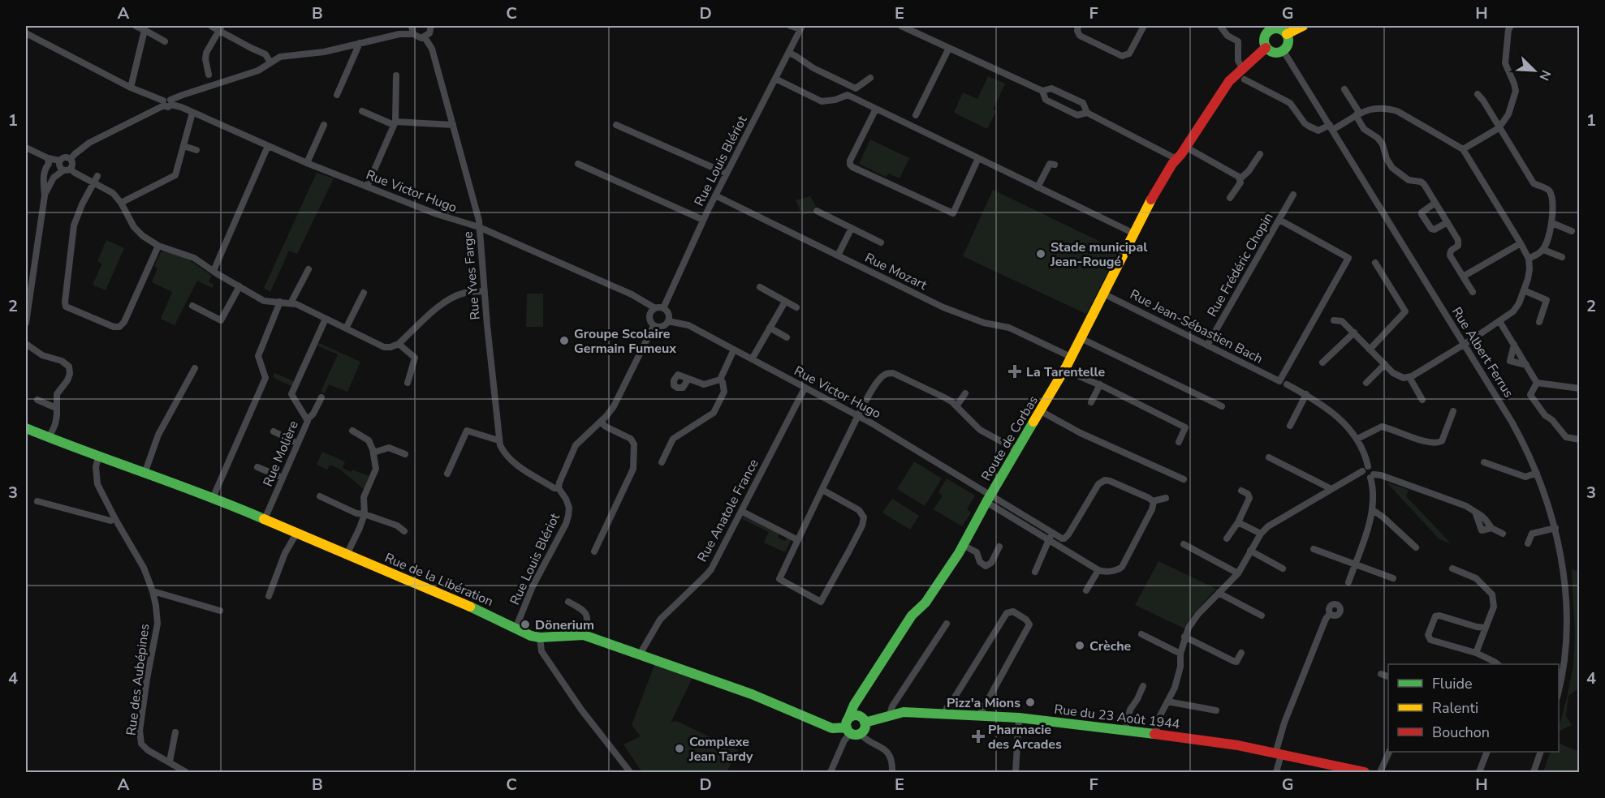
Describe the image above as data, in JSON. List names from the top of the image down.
{
  "streets": {
    "main road": ["Route de Corbas", "Rue de la Libération", "Rue du 23 Août 1944"],
    "street": [
      "Rue Louis Blériot",
      "Rue Victor Hugo",
      "Rue Frédéric Chopin",
      "Rue Mozart",
      "Rue Yves Farge",
      "Rue Jean-Sébastien Bach",
      "Rue Albert Ferrus",
      "Rue Molière",
      "Rue Anatole France",
      "Rue des Aubépines"
    ]
  },
  "crossings": [
    ["Rue Louis Blériot", "Rue Victor Hugo"],
    ["Rue Louis Blériot", "Rue Mozart"],
    ["Rue Louis Blériot", "Rue Yves Farge"],
    ["Rue Louis Blériot", "Rue de la Libération"],
    ["Rue Victor Hugo", "Rue Yves Farge"],
    ["Rue Victor Hugo", "Route de Corbas"],
    ["Rue Victor Hugo", "Rue Anatole France"],
    ["Rue Frédéric Chopin", "Rue Jean-Sébastien Bach"],
    ["Rue Mozart", "Route de Corbas"],
    ["Rue Jean-Sébastien Bach", "Route de Corbas"],
    ["Rue Albert Ferrus", "Route de Corbas"],
    ["Route de Corbas", "Rue de la Libération"],
    ["Route de Corbas", "Rue du 23 Août 1944"],
    ["Rue Molière", "Rue de la Libération"],
    ["Rue Anatole France", "Rue de la Libération"],
    ["Rue de la Libération", "Rue des Aubépines"],
    ["Rue de la Libération", "Rue du 23 Août 1944"]
  ],
  "places": {
    "other": [
      "Stade municipal Jean-Rougé",
      "Groupe Scolaire Germain Fumeux",
      "Dönerium",
      "Crèche",
      "Pizz'a Mions",
      "Complexe Jean Tardy"
    ],
    "health": ["La Tarentelle", "Pharmacie des Arcades"]
  },
  "legend": ["Fluide", "Ralenti", "Bouchon"],
  "north": "bottom right",
  "grid": {
    "columns": [
      "A",
      "B",
      "C",
      "D",
      "E",
      "F",
      "G",
      "H"
    ],
    "rows": [
      "1",
      "2",
      "3",
      "4"
    ]
  }
}
